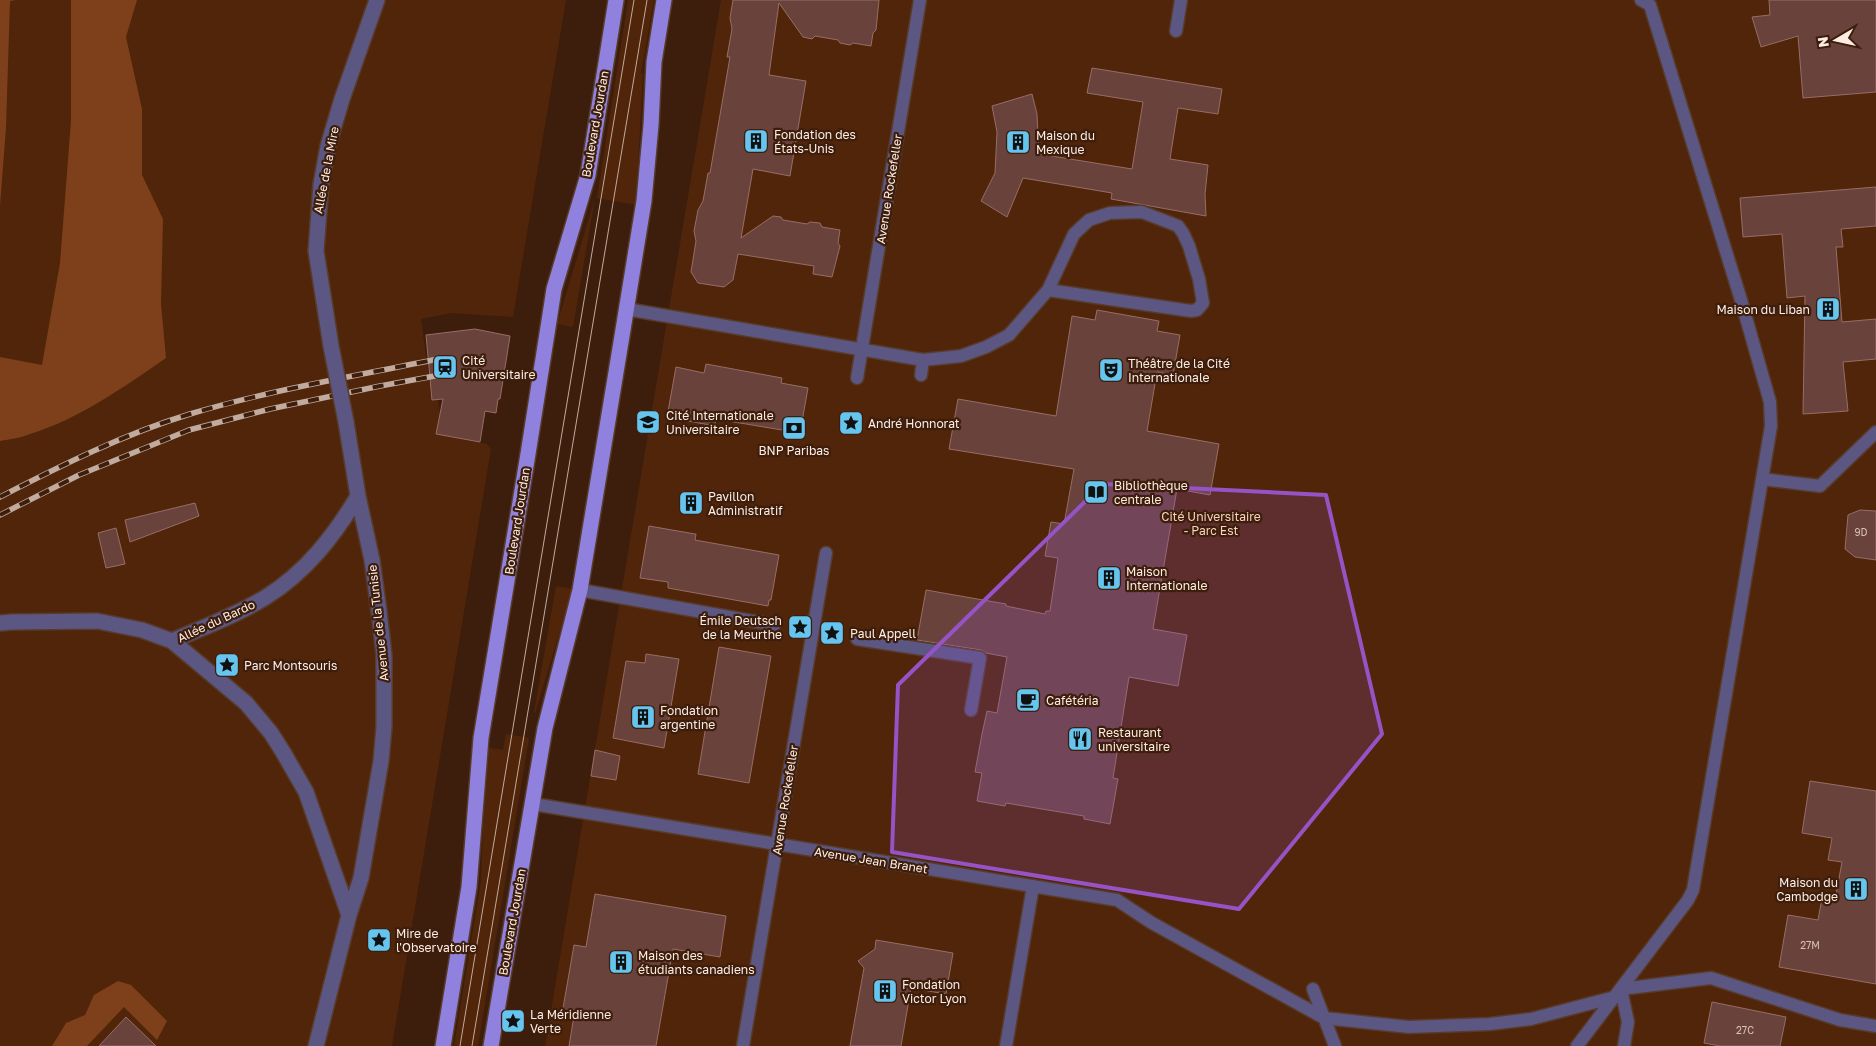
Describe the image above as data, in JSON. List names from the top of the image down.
{
  "streets": {
    "main road": ["Boulevard Jourdan"],
    "street": ["Allée de la Mire", "Allée du Bardo", "Avenue de la Tunisie"],
    "lane": ["Avenue Rockefeller", "Avenue Jean Branet"]
  },
  "crossings": [
    ["Boulevard Jourdan", "Avenue Jean Branet"],
    ["Allée de la Mire", "Avenue de la Tunisie"],
    ["Avenue Rockefeller", "Avenue Jean Branet"],
    ["Allée du Bardo", "Avenue de la Tunisie"]
  ],
  "parks": ["Cité Universitaire - Parc Est"],
  "places": {
    "building": [
      "Fondation des États-Unis",
      "Maison du Mexique",
      "Maison du Liban",
      "Pavillon Administratif",
      "Maison Internationale",
      "Fondation argentine",
      "Maison du Cambodge",
      "Maison des étudiants canadiens",
      "Fondation Victor Lyon"
    ],
    "station": ["Cité Universitaire"],
    "theatre": ["Théâtre de la Cité Internationale"],
    "school or university": ["Cité Internationale Universitaire"],
    "place": [
      "André Honnorat",
      "Émile Deutsch de la Meurthe",
      "Paul Appell",
      "Parc Montsouris",
      "Mire de l'Observatoire",
      "La Méridienne Verte"
    ],
    "bank": ["BNP Paribas"],
    "library": ["Bibliothèque centrale"],
    "cafe": ["Cafétéria"],
    "restaurant": ["Restaurant universitaire"]
  },
  "house_numbers": ["9D", "27M", "27C"],
  "north": "left"
}
